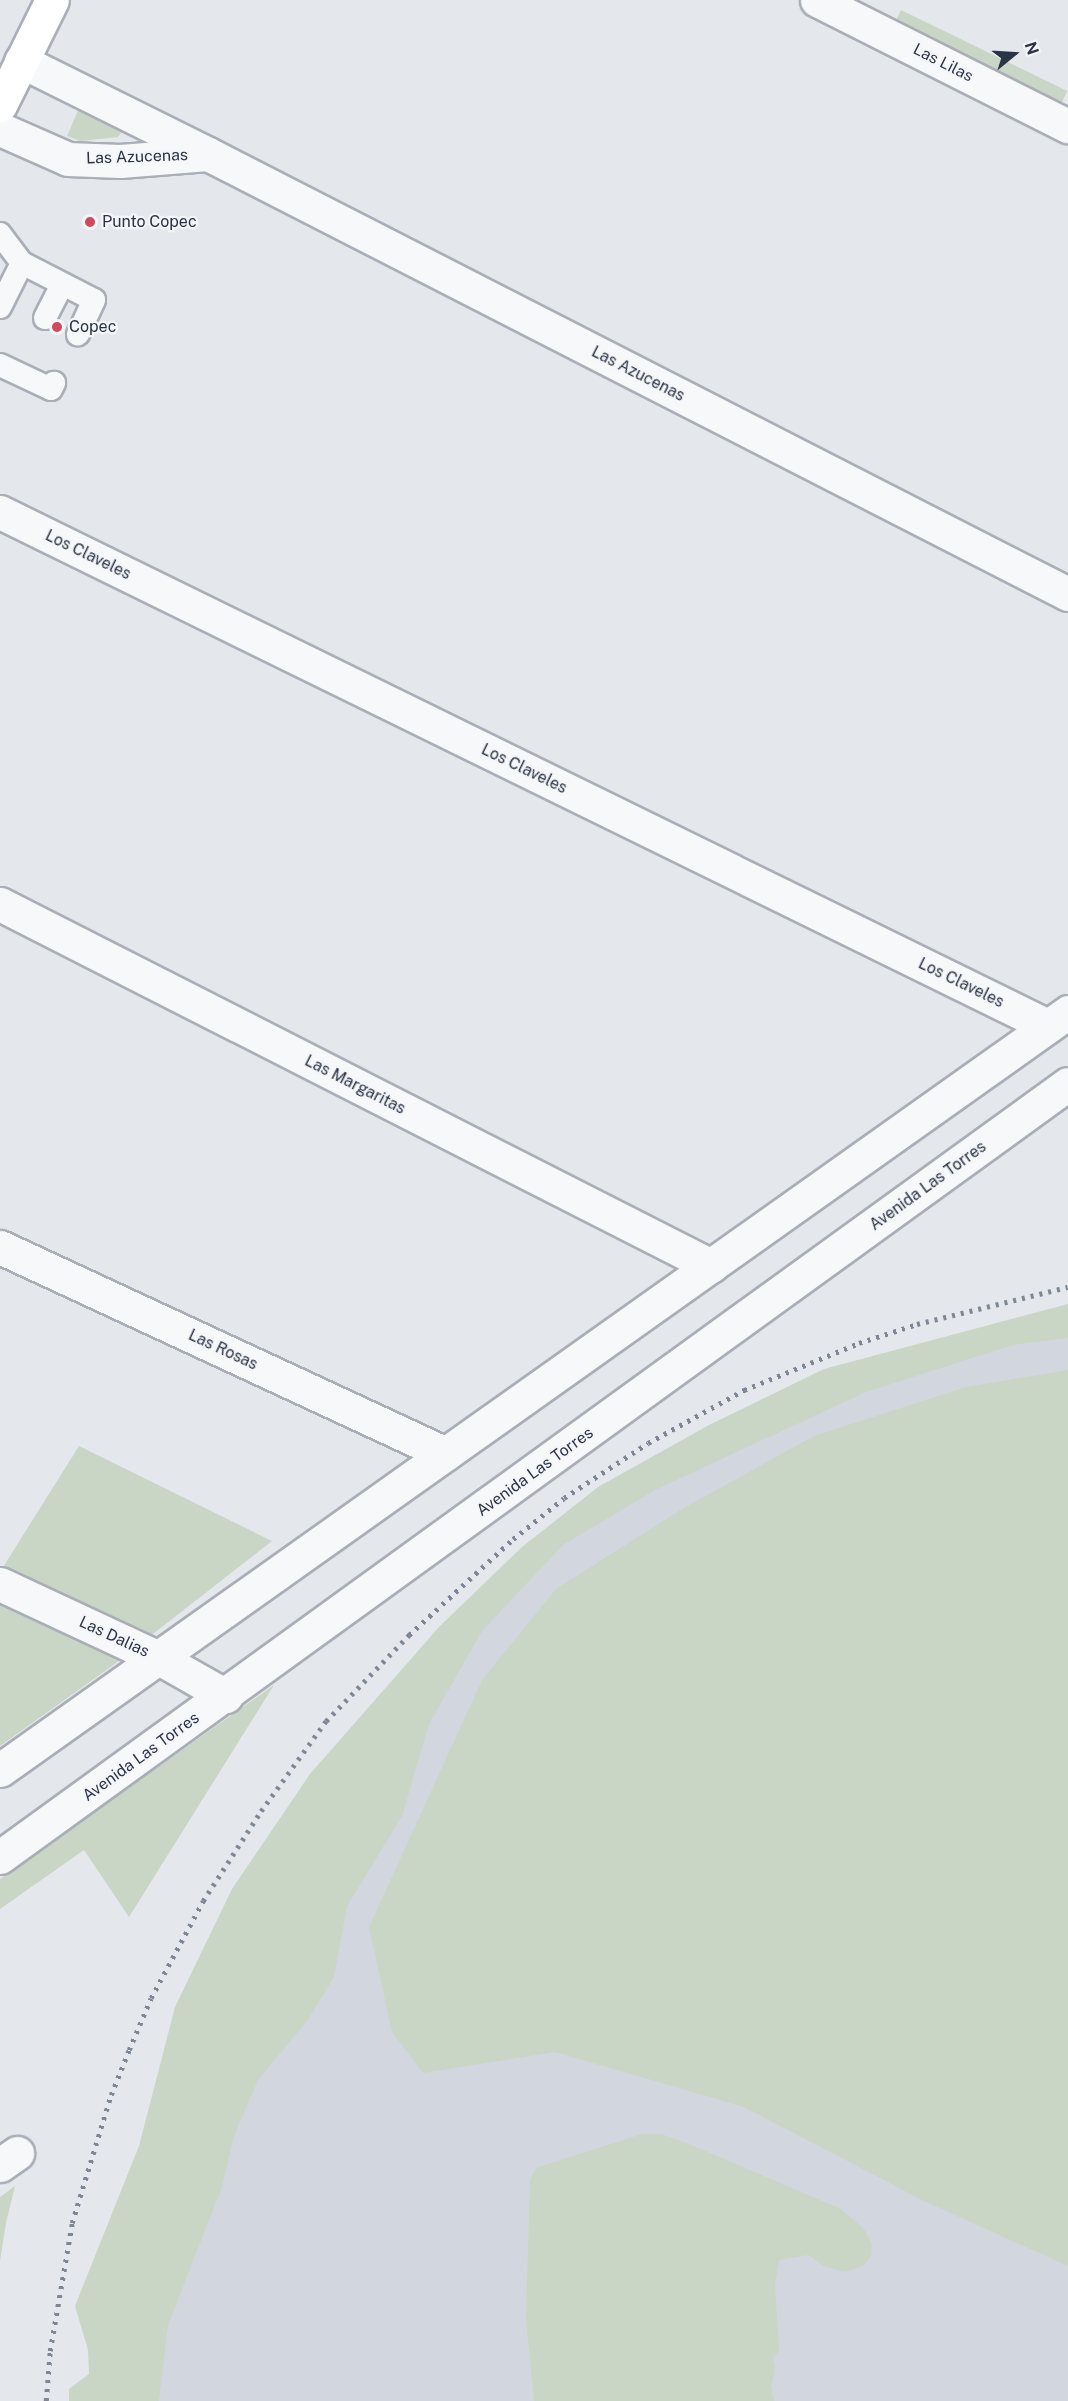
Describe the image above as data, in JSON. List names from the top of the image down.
{
  "streets": {
    "street": [
      "Las Lilas",
      "Las Azucenas",
      "Los Claveles",
      "Las Margaritas",
      "Avenida Las Torres",
      "Las Rosas",
      "Las Dalias"
    ]
  },
  "crossings": [
    ["Avenida Las Torres", "Las Dalias"]
  ],
  "places": ["Punto Copec", "Copec"],
  "north": "right"
}
